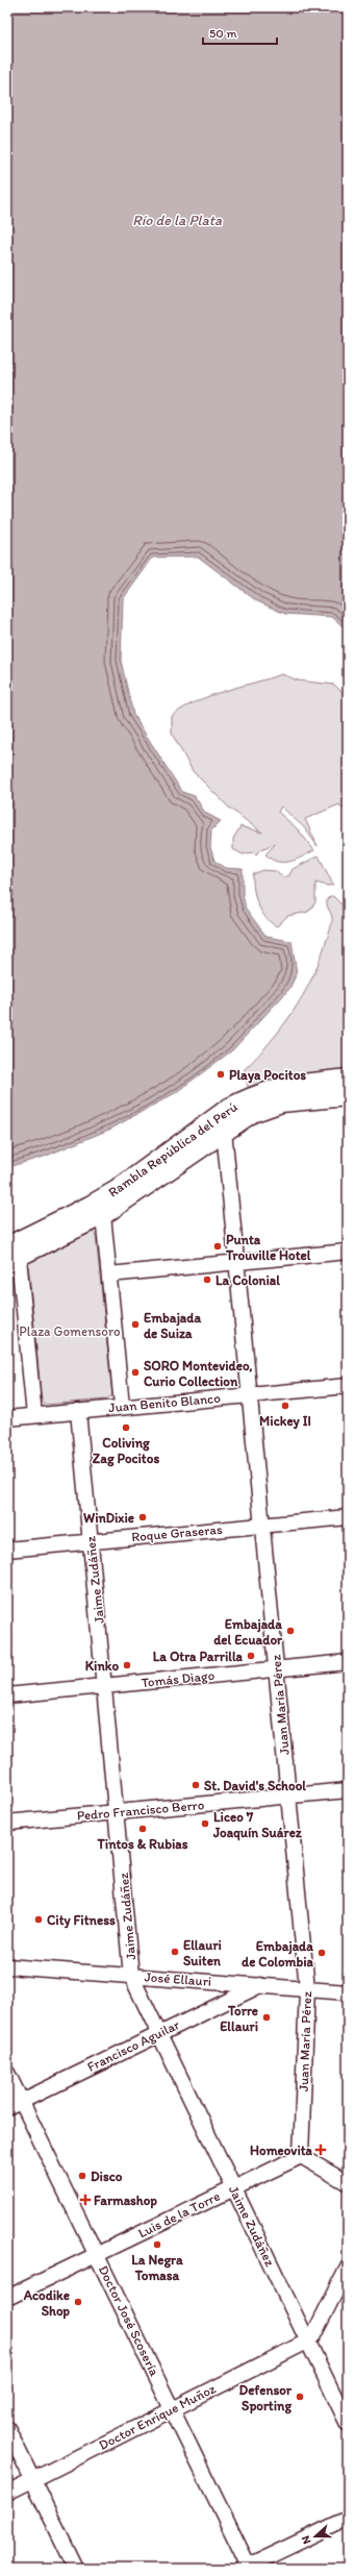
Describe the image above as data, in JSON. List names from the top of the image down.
{
  "streets": {
    "main road": ["Rambla República del Perú"],
    "street": [
      "Juan Benito Blanco",
      "Roque Graseras",
      "Jaime Zudáñez",
      "Tomás Diago",
      "Juan María Pérez",
      "Pedro Francisco Berro",
      "José Ellauri",
      "Francisco Aguilar",
      "Luis de la Torre",
      "Doctor José Scosería",
      "Doctor Enrique Muñoz"
    ]
  },
  "crossings": [
    ["Rambla República del Perú", "Juan María Pérez"],
    ["Juan Benito Blanco", "Jaime Zudáñez"],
    ["Juan Benito Blanco", "Juan María Pérez"],
    ["Roque Graseras", "Jaime Zudáñez"],
    ["Roque Graseras", "Juan María Pérez"],
    ["Jaime Zudáñez", "Tomás Diago"],
    ["Jaime Zudáñez", "Pedro Francisco Berro"],
    ["Jaime Zudáñez", "José Ellauri"],
    ["Jaime Zudáñez", "Francisco Aguilar"],
    ["Jaime Zudáñez", "Luis de la Torre"],
    ["Jaime Zudáñez", "Doctor Enrique Muñoz"],
    ["Tomás Diago", "Juan María Pérez"],
    ["Juan María Pérez", "Pedro Francisco Berro"],
    ["Juan María Pérez", "José Ellauri"],
    ["Juan María Pérez", "Luis de la Torre"],
    ["José Ellauri", "Francisco Aguilar"],
    ["Francisco Aguilar", "Doctor José Scosería"],
    ["Luis de la Torre", "Doctor José Scosería"],
    ["Doctor José Scosería", "Doctor Enrique Muñoz"]
  ],
  "water": ["Río de la Plata"],
  "parks": ["Plaza Gomensoro"],
  "places": {
    "other": [
      "Playa Pocitos",
      "Punta Trouville Hotel",
      "La Colonial",
      "Embajada de Suiza",
      "SORO Montevideo, Curio Collection",
      "Mickey II",
      "Coliving Zag Pocitos",
      "WinDixie",
      "Embajada del Ecuador",
      "La Otra Parrilla",
      "Kinko",
      "St. David's School",
      "Liceo 7 Joaquín Suárez",
      "Tintos & Rubias",
      "City Fitness",
      "Ellauri Suiten",
      "Embajada de Colombia",
      "Torre Ellauri",
      "Disco",
      "La Negra Tomasa",
      "Acodike Shop",
      "Defensor Sporting"
    ],
    "health": ["Homeovita", "Farmashop"]
  },
  "scale_bar": "50 m",
  "north": "left"
}
